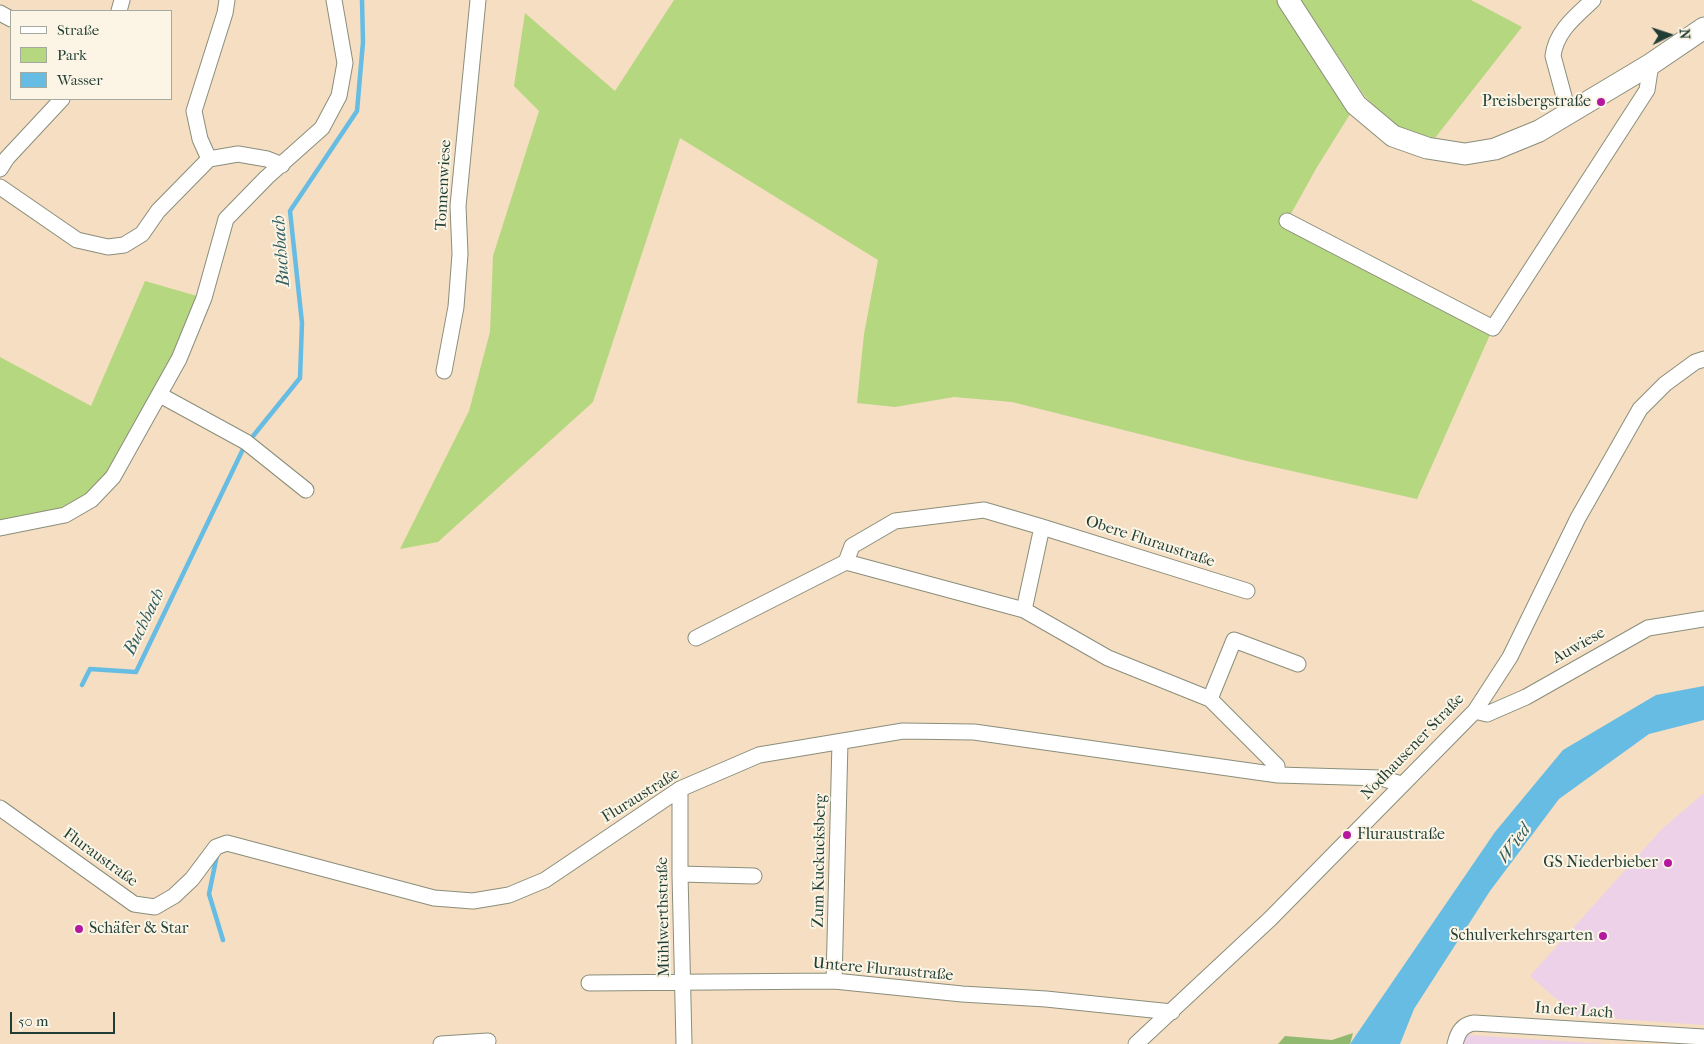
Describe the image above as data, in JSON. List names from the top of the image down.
{
  "streets": {
    "street": [
      "Tonnenwiese",
      "Obere Fluraustraße",
      "Auwiese",
      "Nodhausener Straße",
      "Fluraustraße",
      "Zum Kuckucksberg",
      "Mühlwerthstraße",
      "Untere Fluraustraße",
      "In der Lach"
    ]
  },
  "crossings": [
    ["Auwiese", "Nodhausener Straße"],
    ["Nodhausener Straße", "Fluraustraße"],
    ["Nodhausener Straße", "Untere Fluraustraße"],
    ["Fluraustraße", "Zum Kuckucksberg"],
    ["Fluraustraße", "Mühlwerthstraße"],
    ["Zum Kuckucksberg", "Untere Fluraustraße"],
    ["Mühlwerthstraße", "Untere Fluraustraße"]
  ],
  "water": ["Buchbach", "Wied"],
  "places": [
    "Preisbergstraße",
    "Fluraustraße",
    "GS Niederbieber",
    "Schäfer & Star",
    "Schulverkehrsgarten"
  ],
  "legend": ["Straße", "Park", "Wasser"],
  "scale_bar": "50 m",
  "north": "right"
}
